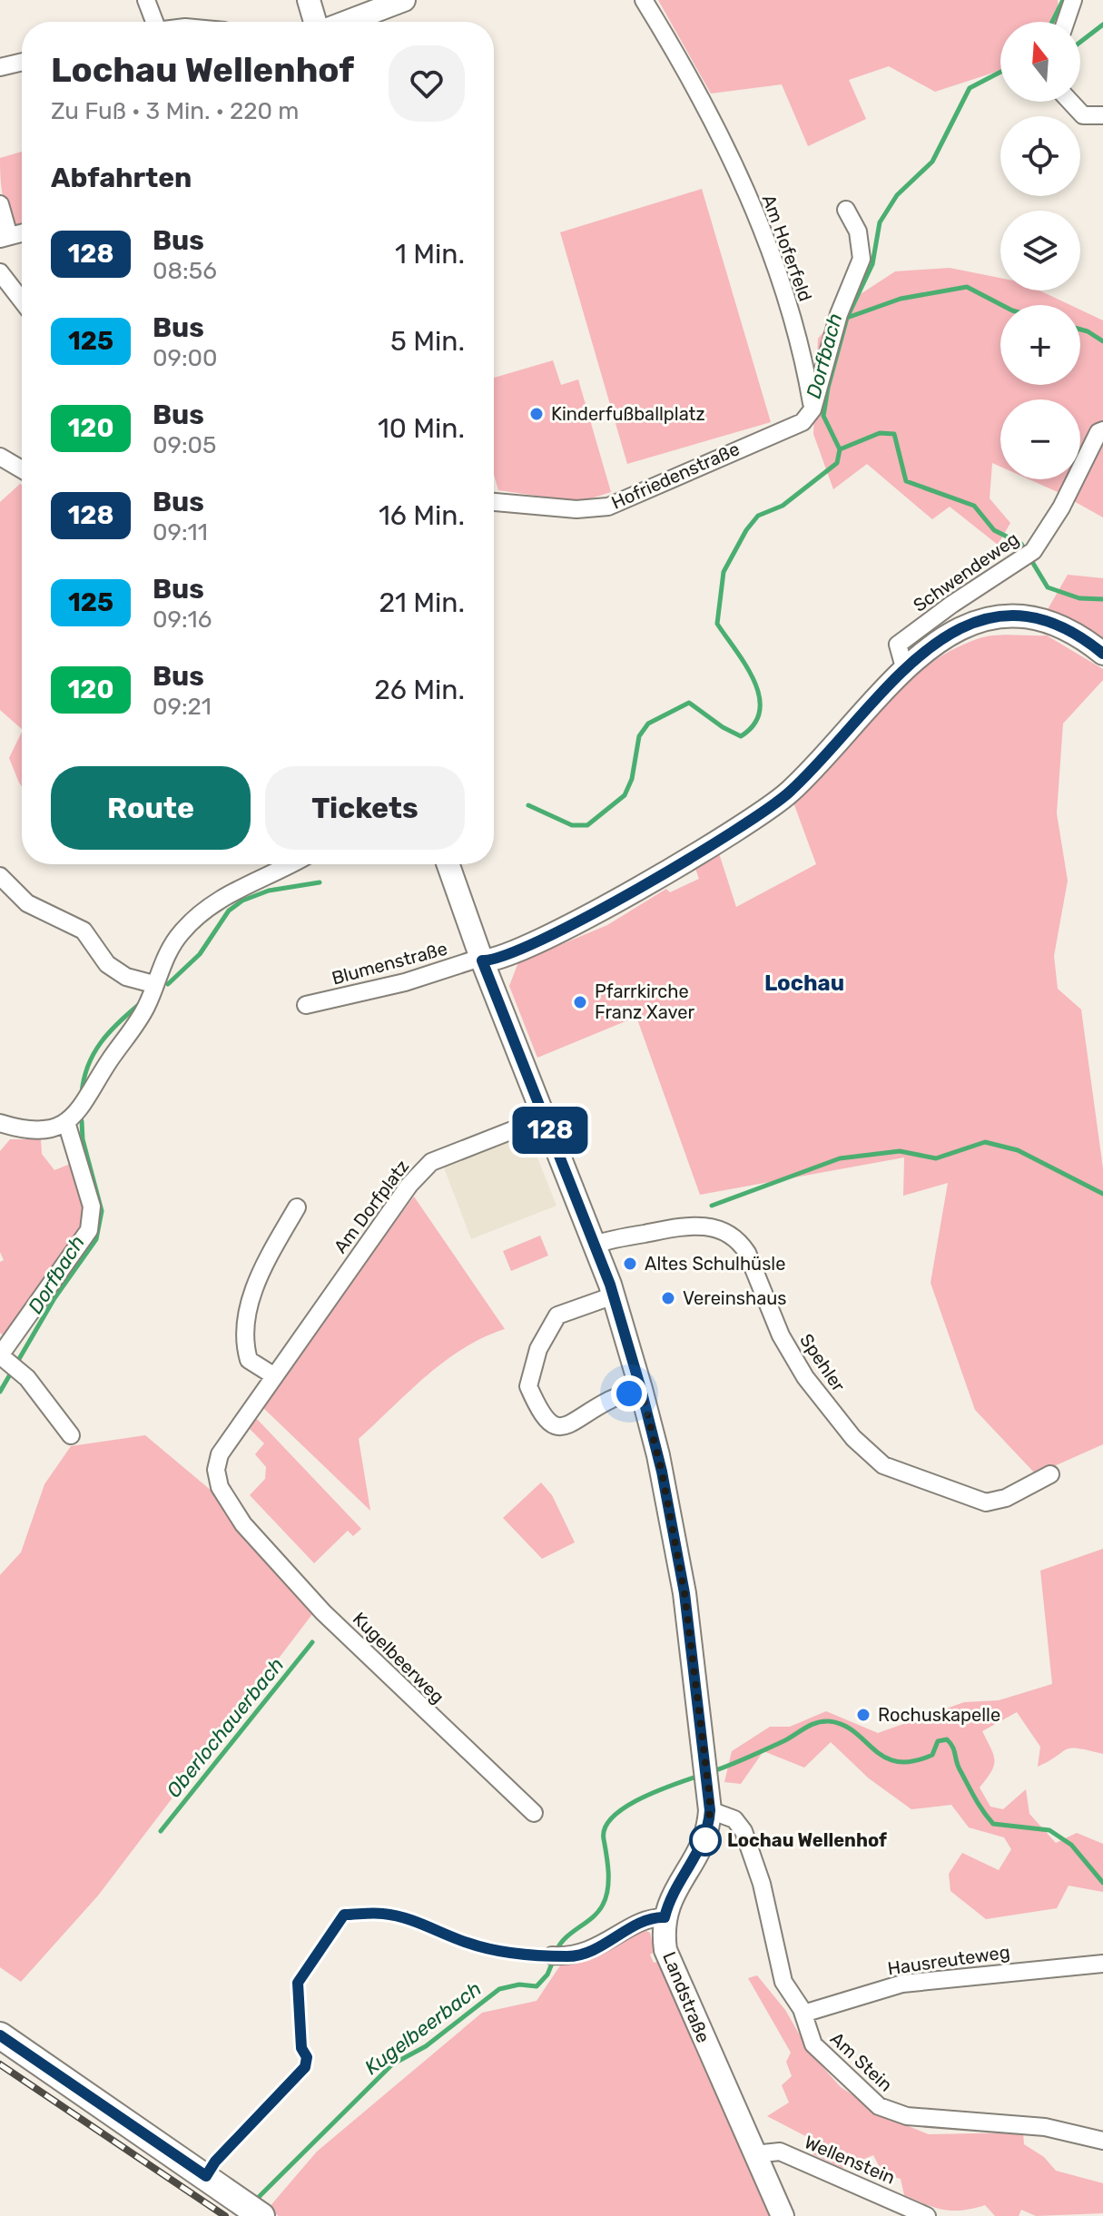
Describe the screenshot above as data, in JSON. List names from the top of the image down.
{
  "streets": {
    "main road": ["Landstraße"],
    "street": [
      "Am Hoferfeld",
      "Hofriedenstraße",
      "Schwendeweg",
      "Blumenstraße",
      "Am Dorfplatz",
      "Spehler",
      "Kugelbeerweg",
      "Hausreuteweg",
      "Am Stein",
      "Wellenstein"
    ]
  },
  "crossings": [
    ["Am Hoferfeld", "Hofriedenstraße"],
    ["Blumenstraße", "Landstraße"],
    ["Am Dorfplatz", "Kugelbeerweg"],
    ["Am Dorfplatz", "Landstraße"],
    ["Spehler", "Landstraße"],
    ["Hausreuteweg", "Am Stein"],
    ["Landstraße", "Am Stein"],
    ["Landstraße", "Wellenstein"]
  ],
  "districts": ["Lochau"],
  "water": ["Dorfbach", "Oberlochauerbach", "Kugelbeerbach"],
  "places": [
    "Kinderfußballplatz",
    "Pfarrkirche Franz Xaver",
    "Altes Schulhüsle",
    "Vereinshaus",
    "Rochuskapelle",
    "Lochau Wellenhof"
  ],
  "lines": ["bus line 128"],
  "north": "top",
  "page": {
    "on_map": "128",
    "map_buttons": ["+", "−"],
    "heading": [
      ["Lochau Wellenhof", "Zu Fuß · 3 Min. · 220 m"],
      "Abfahrten"
    ],
    "list": [
      {
        "mark": "128",
        "name": "Bus",
        "note": "08:56",
        "value": "1 Min."
      },
      {
        "mark": "125",
        "name": "Bus",
        "note": "09:00",
        "value": "5 Min."
      },
      {
        "mark": "120",
        "name": "Bus",
        "note": "09:05",
        "value": "10 Min."
      },
      {
        "mark": "128",
        "name": "Bus",
        "note": "09:11",
        "value": "16 Min."
      },
      {
        "mark": "125",
        "name": "Bus",
        "note": "09:16",
        "value": "21 Min."
      },
      {
        "mark": "120",
        "name": "Bus",
        "note": "09:21",
        "value": "26 Min."
      }
    ],
    "buttons": ["Route", "Tickets"]
  }
}
